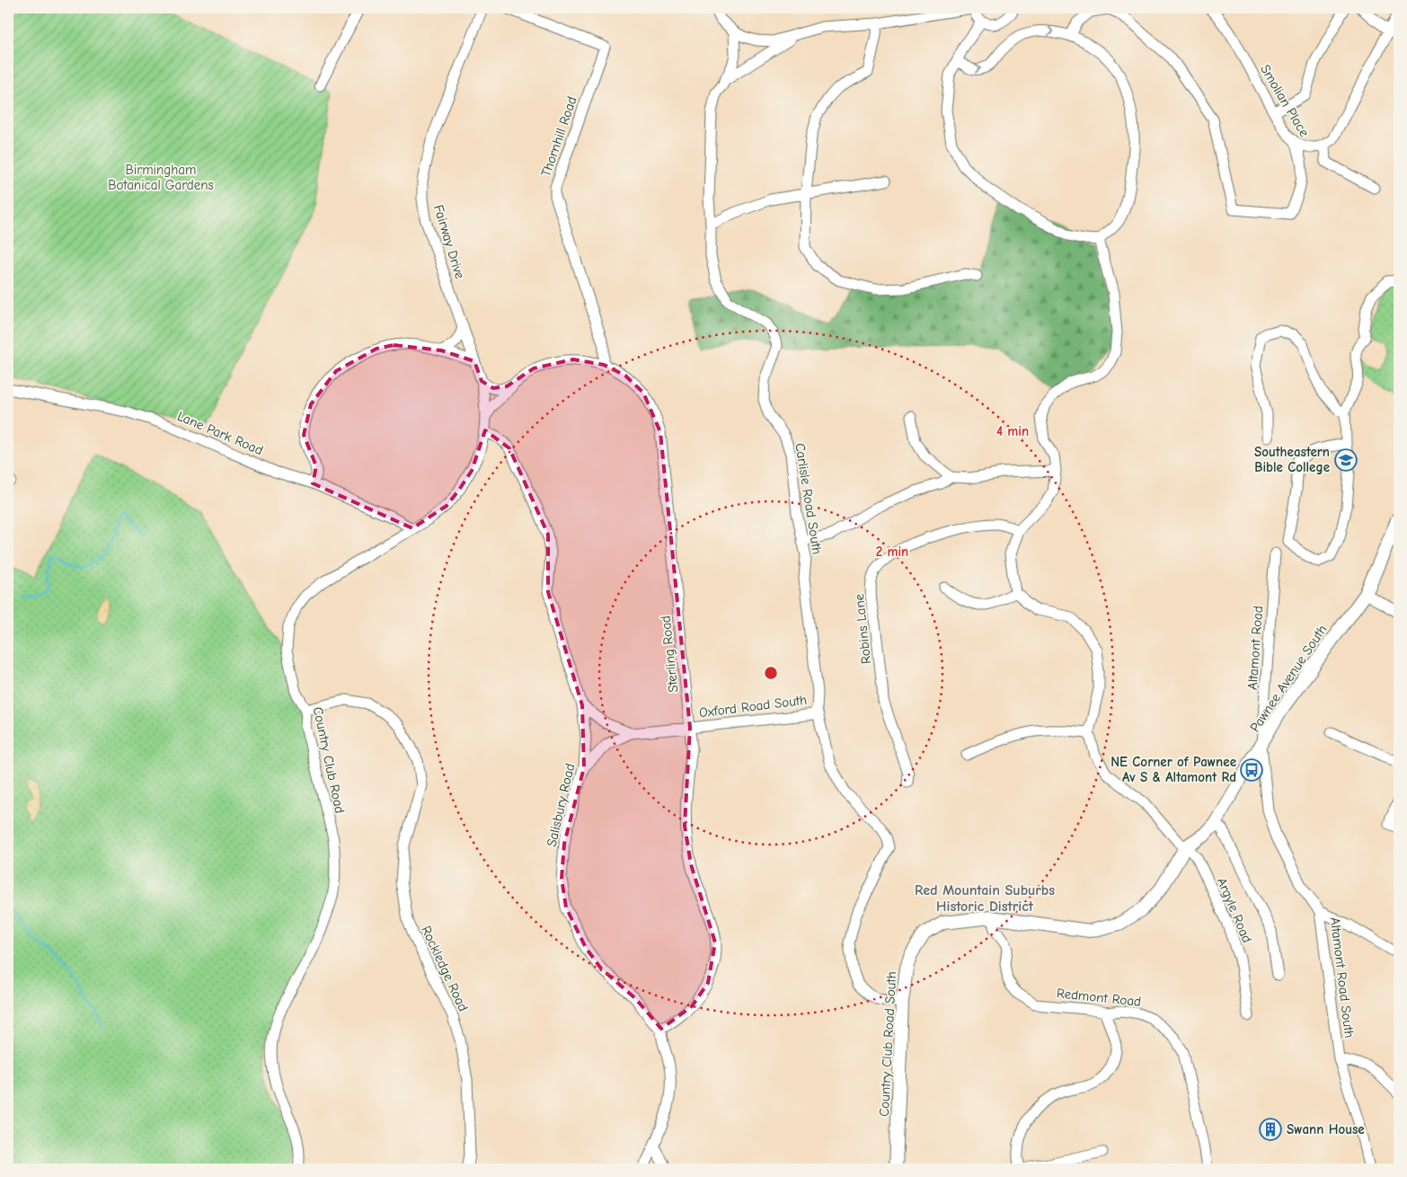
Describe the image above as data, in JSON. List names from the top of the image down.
{
  "streets": {
    "main road": ["Pawnee Avenue South", "Country Club Road South"],
    "street": [
      "Smolian Place",
      "Thornhill Road",
      "Fairway Drive",
      "Lane Park Road",
      "Carlisle Road South",
      "Robins Lane",
      "Altamont Road",
      "Sterling Road",
      "Oxford Road South",
      "Country Club Road",
      "Salisbury Road",
      "Argyle Road",
      "Rockledge Road",
      "Altamont Road South",
      "Redmont Road"
    ]
  },
  "crossings": [
    ["Thornhill Road", "Sterling Road"],
    ["Fairway Drive", "Sterling Road"],
    ["Fairway Drive", "Country Club Road"],
    ["Fairway Drive", "Salisbury Road"],
    ["Lane Park Road", "Country Club Road"],
    ["Carlisle Road South", "Oxford Road South"],
    ["Carlisle Road South", "Country Club Road South"],
    ["Altamont Road", "Pawnee Avenue South"],
    ["Altamont Road", "Altamont Road South"],
    ["Sterling Road", "Oxford Road South"],
    ["Sterling Road", "Salisbury Road"],
    ["Pawnee Avenue South", "Argyle Road"],
    ["Pawnee Avenue South", "Altamont Road South"],
    ["Pawnee Avenue South", "Country Club Road South"],
    ["Country Club Road", "Salisbury Road"],
    ["Country Club Road", "Rockledge Road"],
    ["Argyle Road", "Country Club Road South"],
    ["Redmont Road", "Country Club Road South"]
  ],
  "districts": ["Red Mountain Suburbs Historic District"],
  "parks": ["Birmingham Botanical Gardens"],
  "places": {
    "school or university": ["Southeastern Bible College"],
    "bus stop": ["NE Corner of Pawnee Av S & Altamont Rd"],
    "building": ["Swann House"]
  },
  "rings": ["4 min", "2 min"]
}
